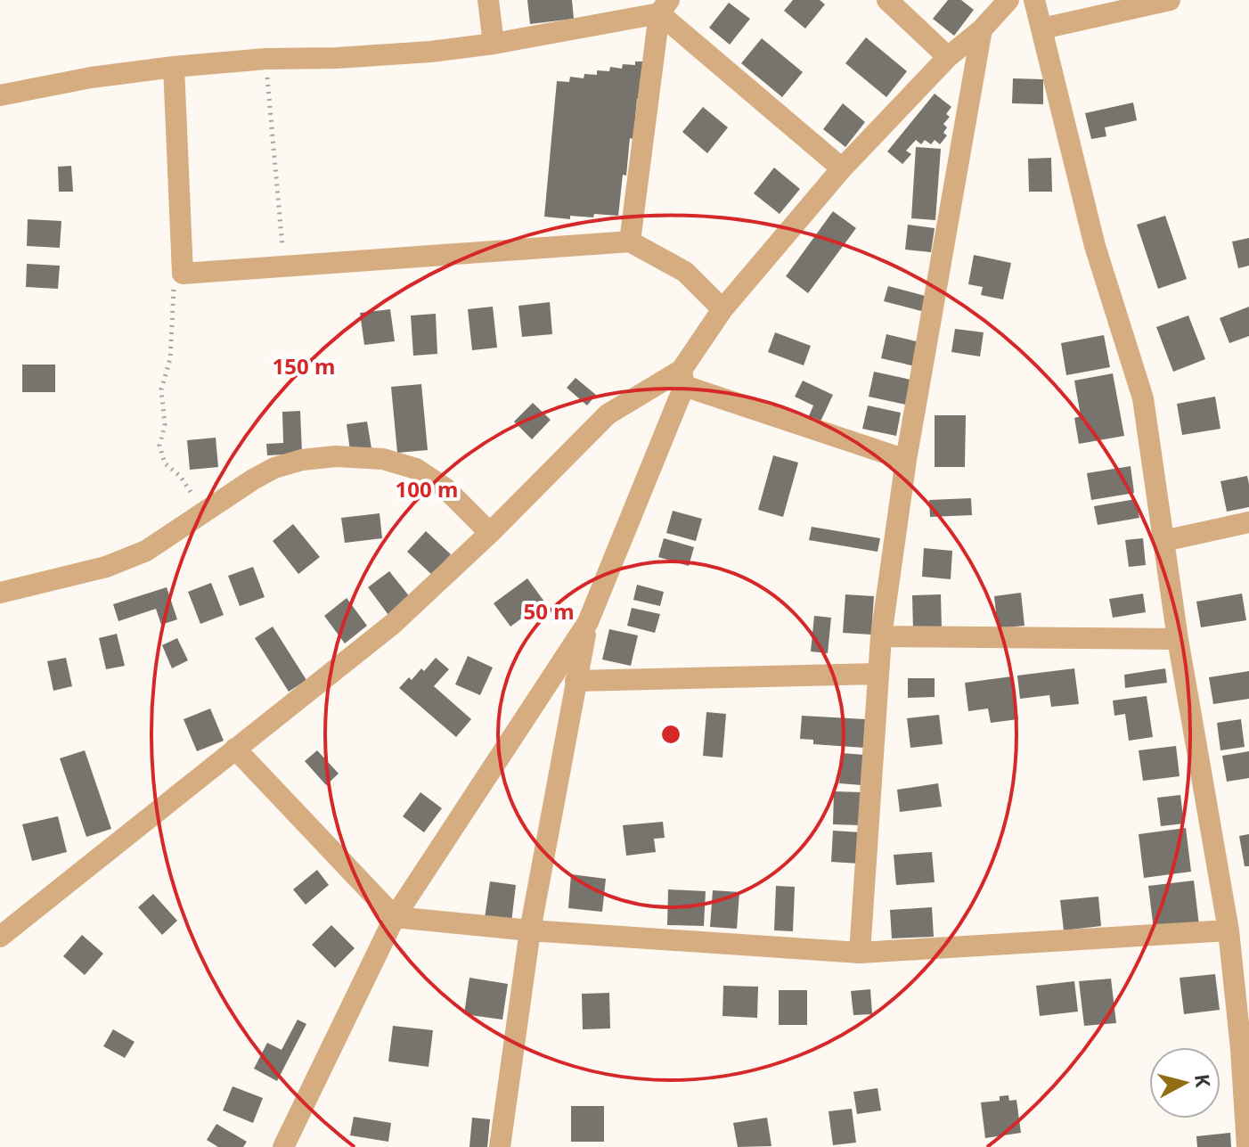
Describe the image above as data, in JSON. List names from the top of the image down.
{
  "north": "right",
  "rings": ["150 m", "100 m", "50 m"]
}
